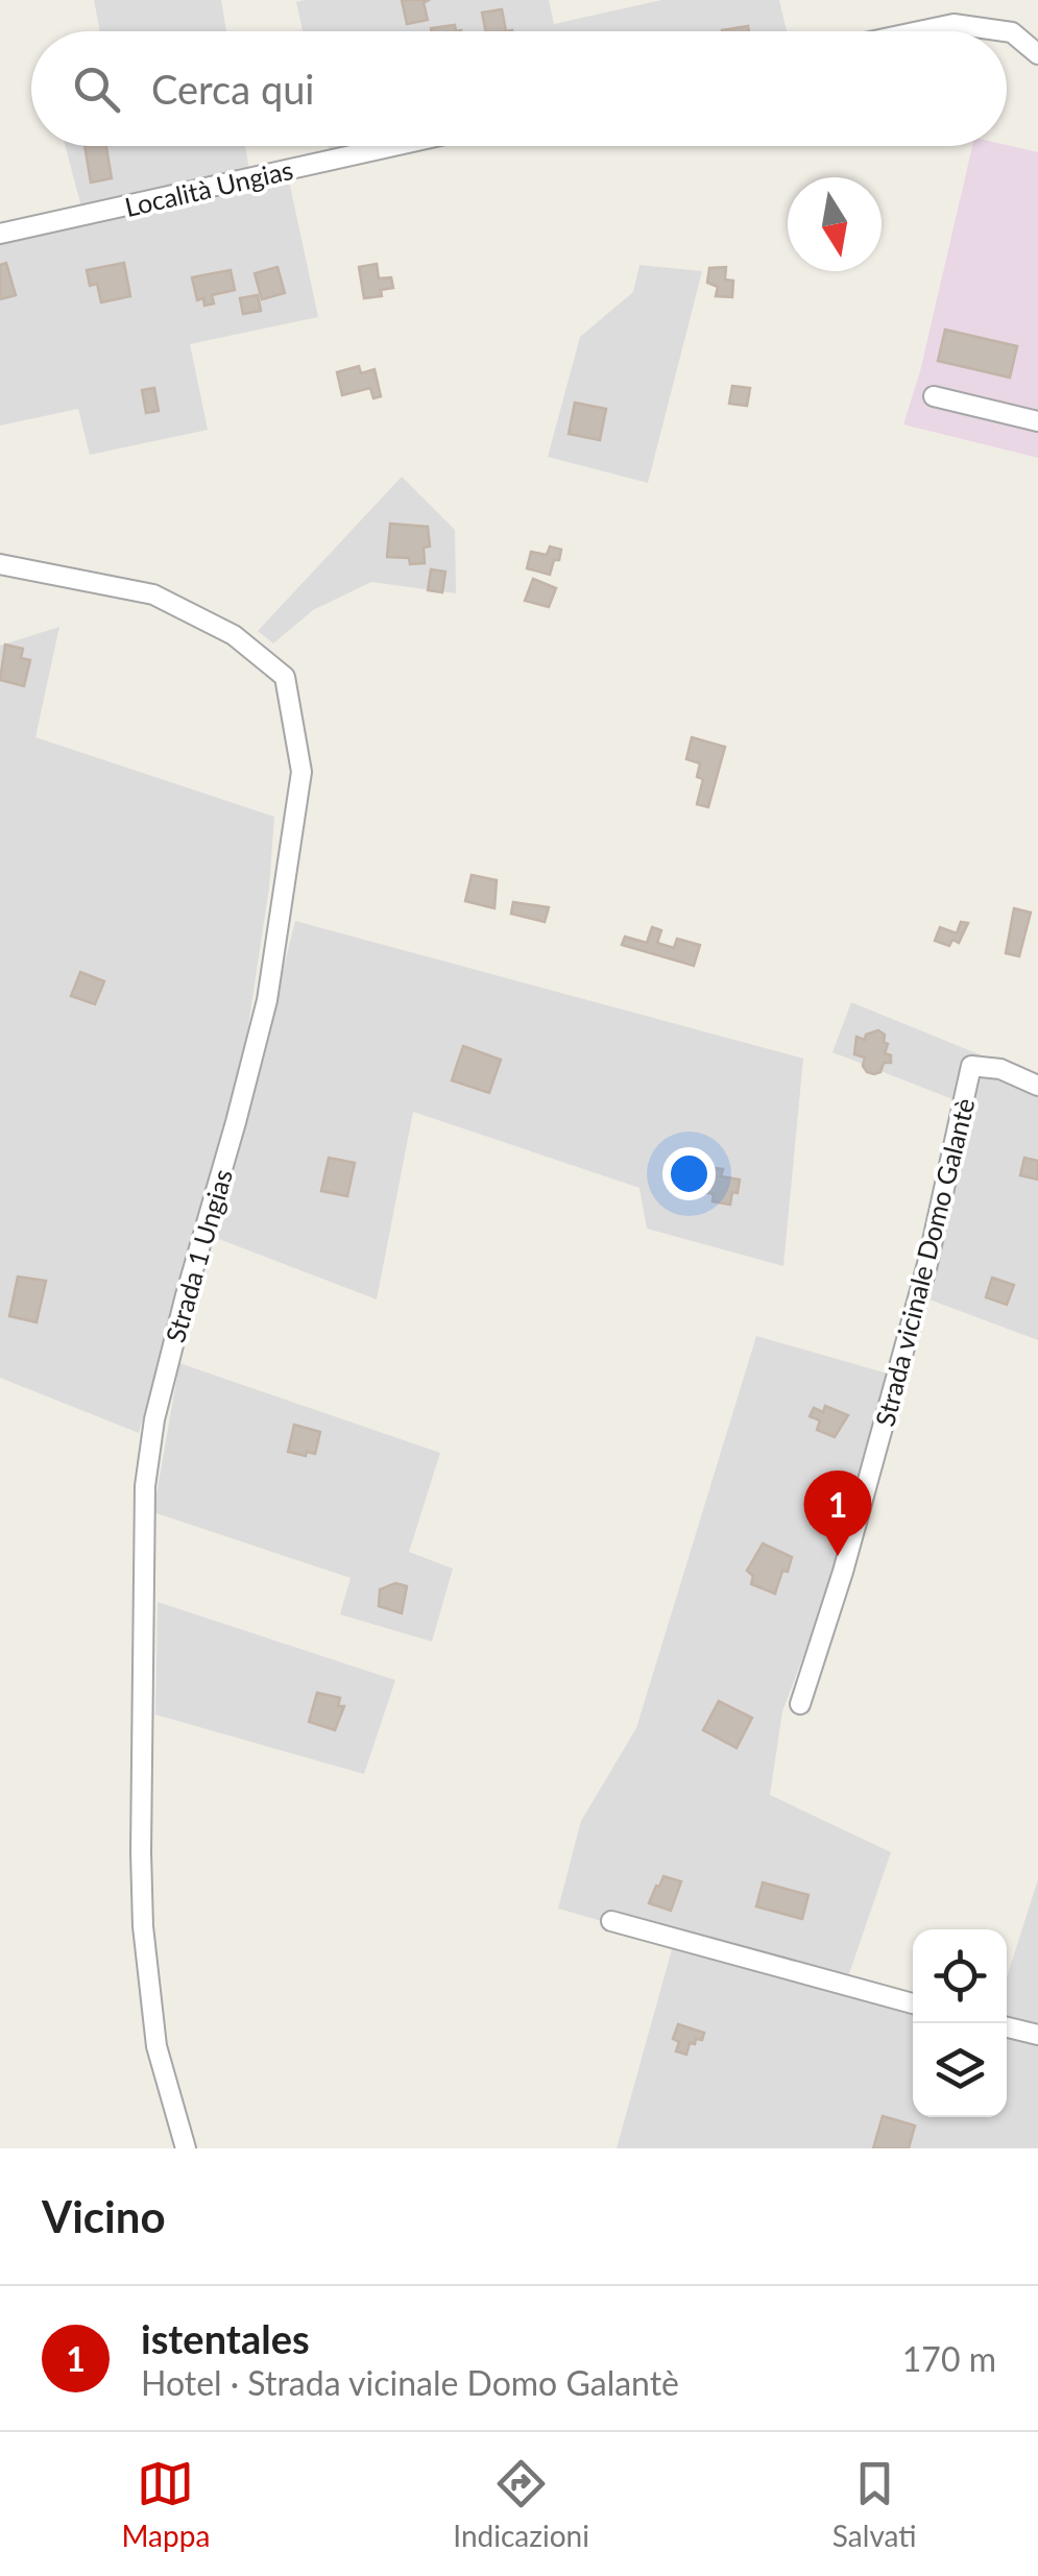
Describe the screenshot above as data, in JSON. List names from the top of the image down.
{
  "streets": {
    "street": ["Località Ungias", "Strada 1 Ungias", "Strada vicinale Domo Galantè"]
  },
  "north": "bottom",
  "page": {
    "search": "Cerca qui",
    "pins": "1",
    "heading": "Vicino",
    "list": [
      {
        "mark": "1",
        "name": "istentales",
        "note": "Hotel · Strada vicinale Domo Galantè",
        "value": "170 m"
      }
    ],
    "nav": ["Mappa", "Indicazioni", "Salvati"]
  }
}
